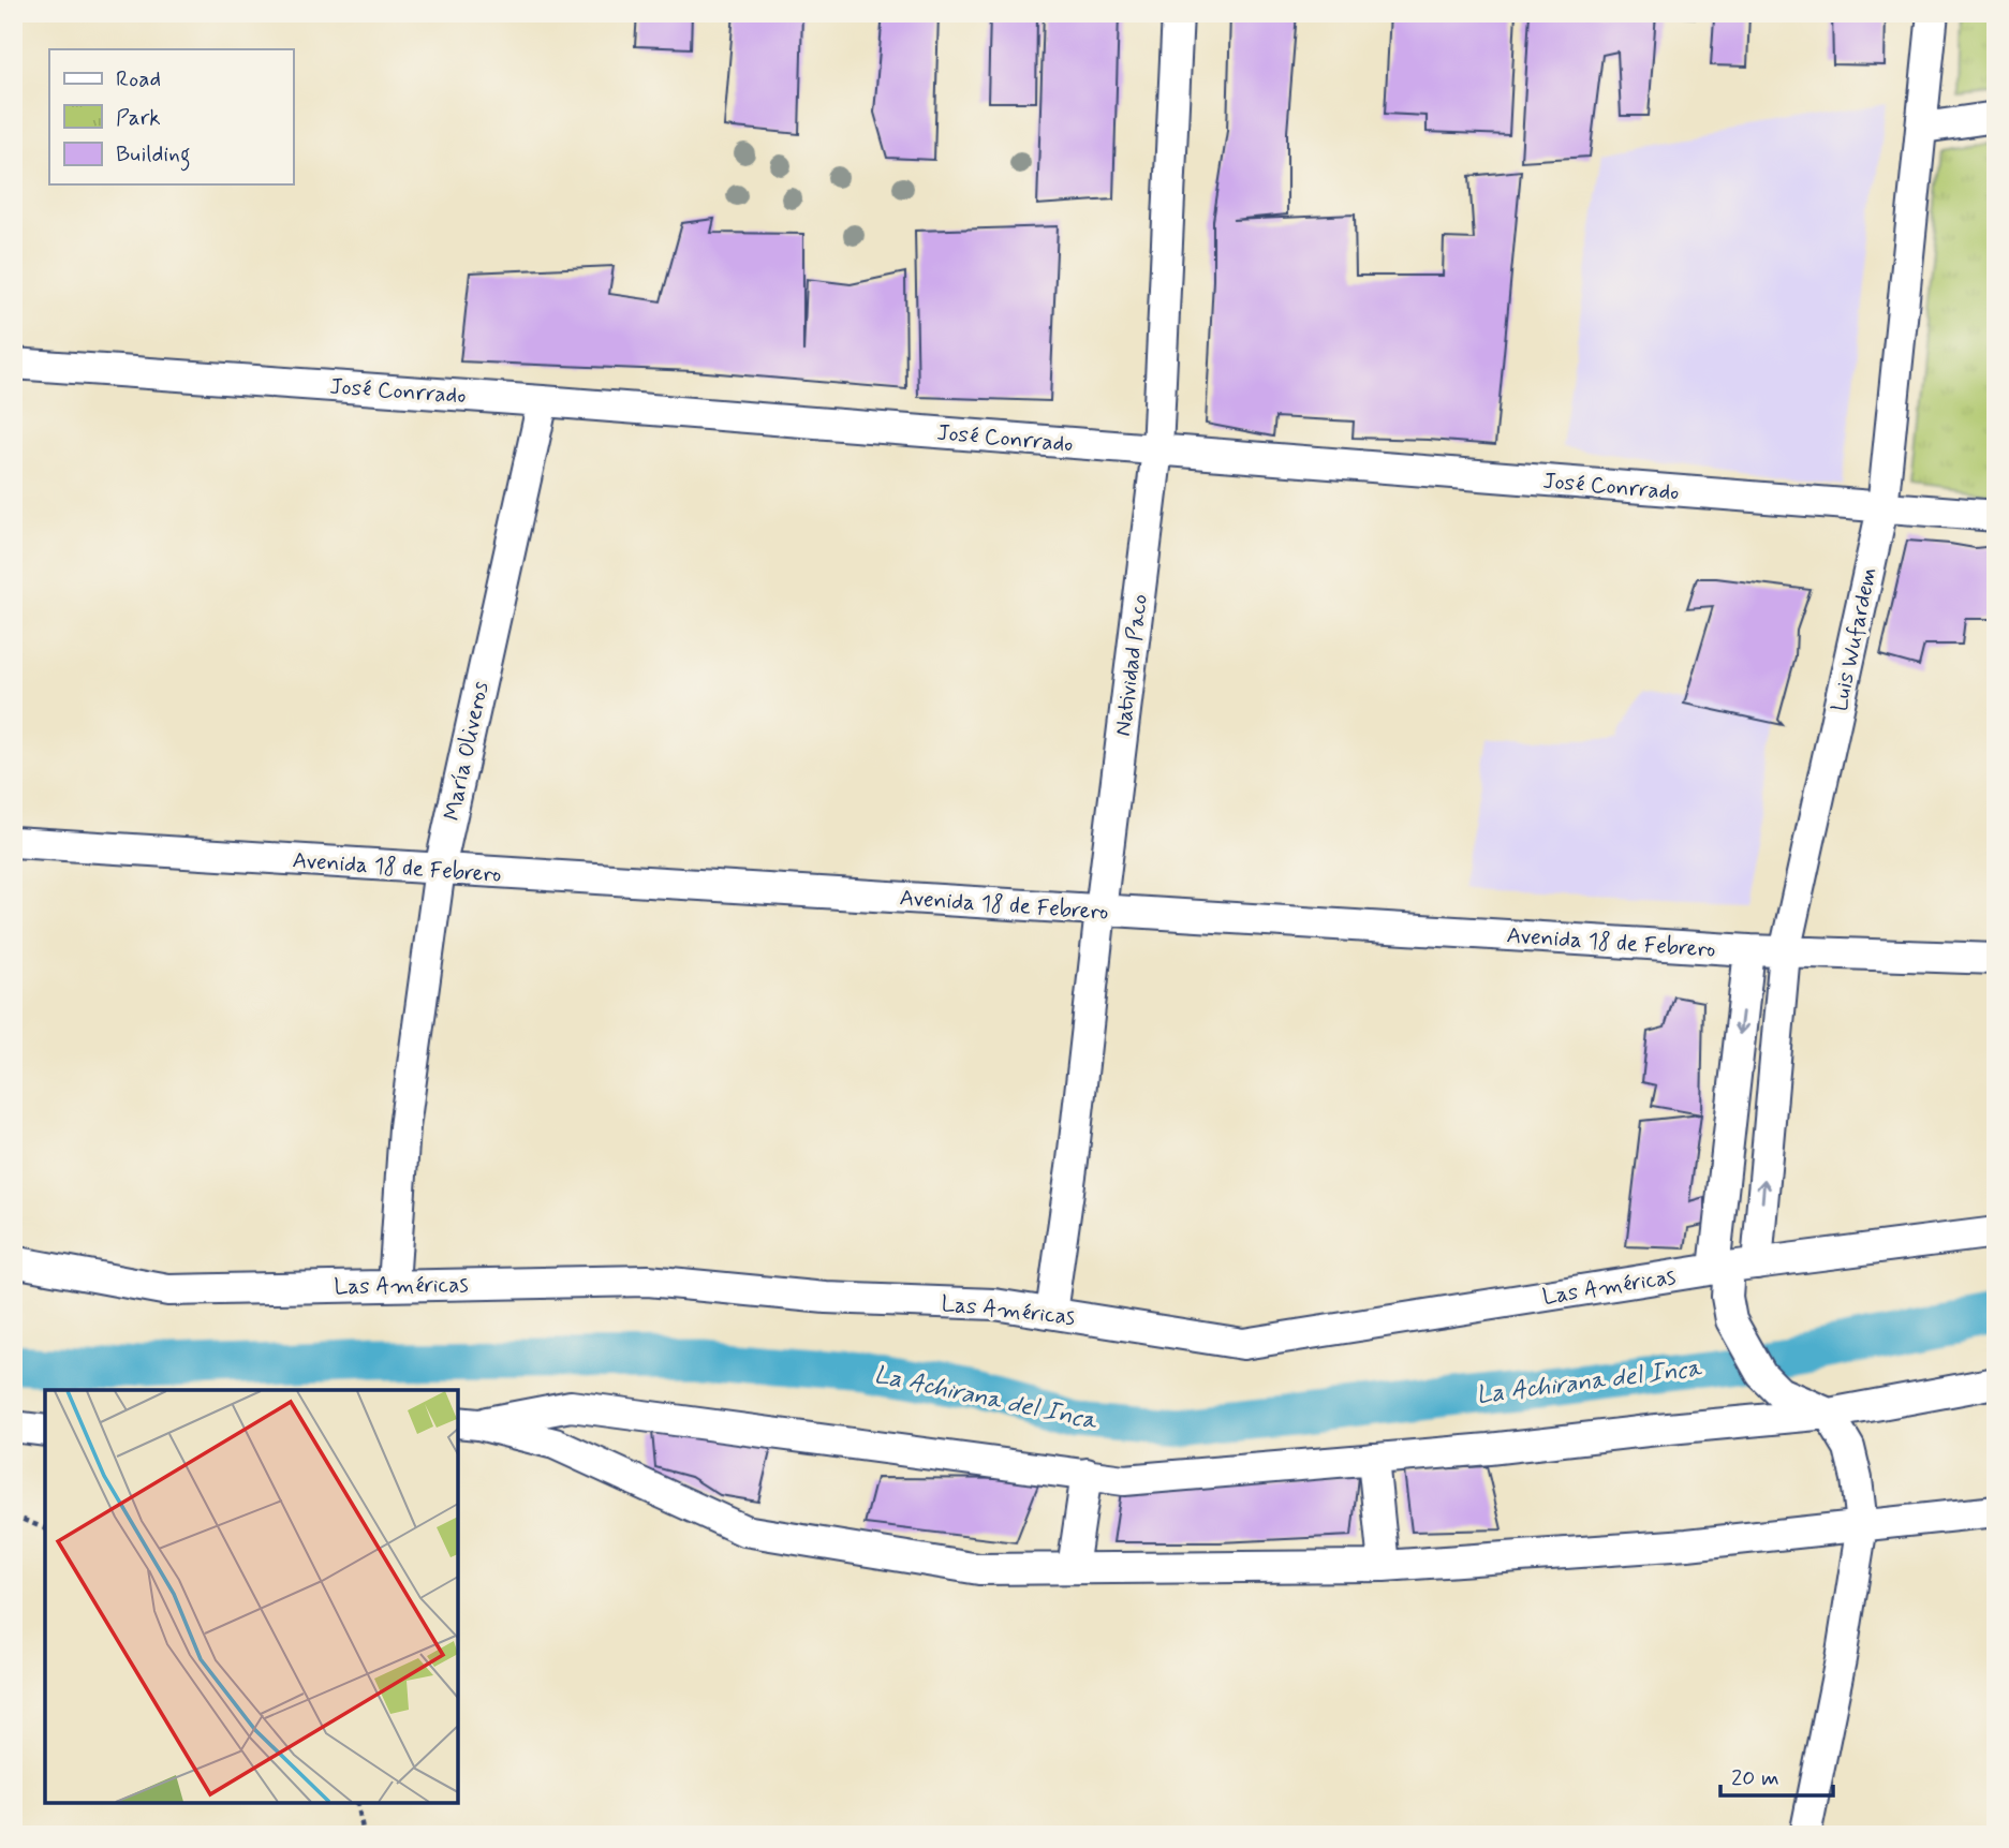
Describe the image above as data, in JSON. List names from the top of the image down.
{
  "streets": {
    "street": [
      "José Conrrado",
      "Luis Wufardem",
      "Natividad Paco",
      "María Oliveros",
      "Avenida 18 de Febrero",
      "Las Américas"
    ]
  },
  "crossings": [
    ["José Conrrado", "Luis Wufardem"],
    ["José Conrrado", "Natividad Paco"],
    ["José Conrrado", "María Oliveros"],
    ["Luis Wufardem", "Avenida 18 de Febrero"],
    ["Luis Wufardem", "Las Américas"],
    ["Natividad Paco", "Avenida 18 de Febrero"],
    ["Natividad Paco", "Las Américas"],
    ["María Oliveros", "Avenida 18 de Febrero"],
    ["María Oliveros", "Las Américas"]
  ],
  "water": ["La Achirana del Inca"],
  "legend": ["Road", "Park", "Building"],
  "scale_bar": "20 m"
}
